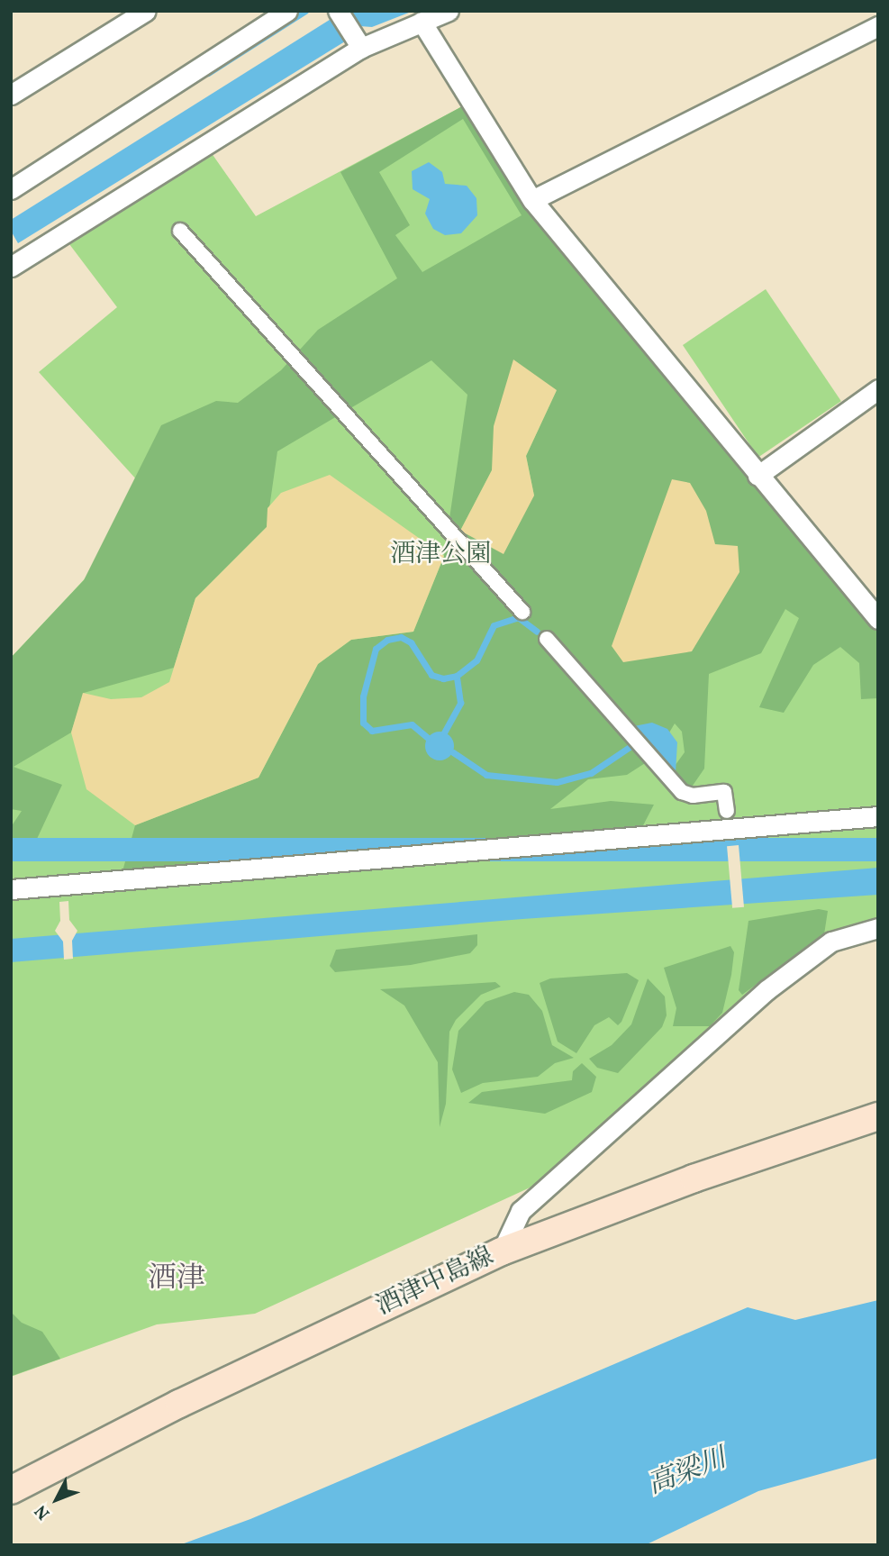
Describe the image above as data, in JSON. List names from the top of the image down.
{
  "streets": {
    "main road": ["酒津中島線"]
  },
  "districts": ["酒津"],
  "water": ["高梁川"],
  "parks": ["酒津公園"],
  "north": "bottom left"
}
